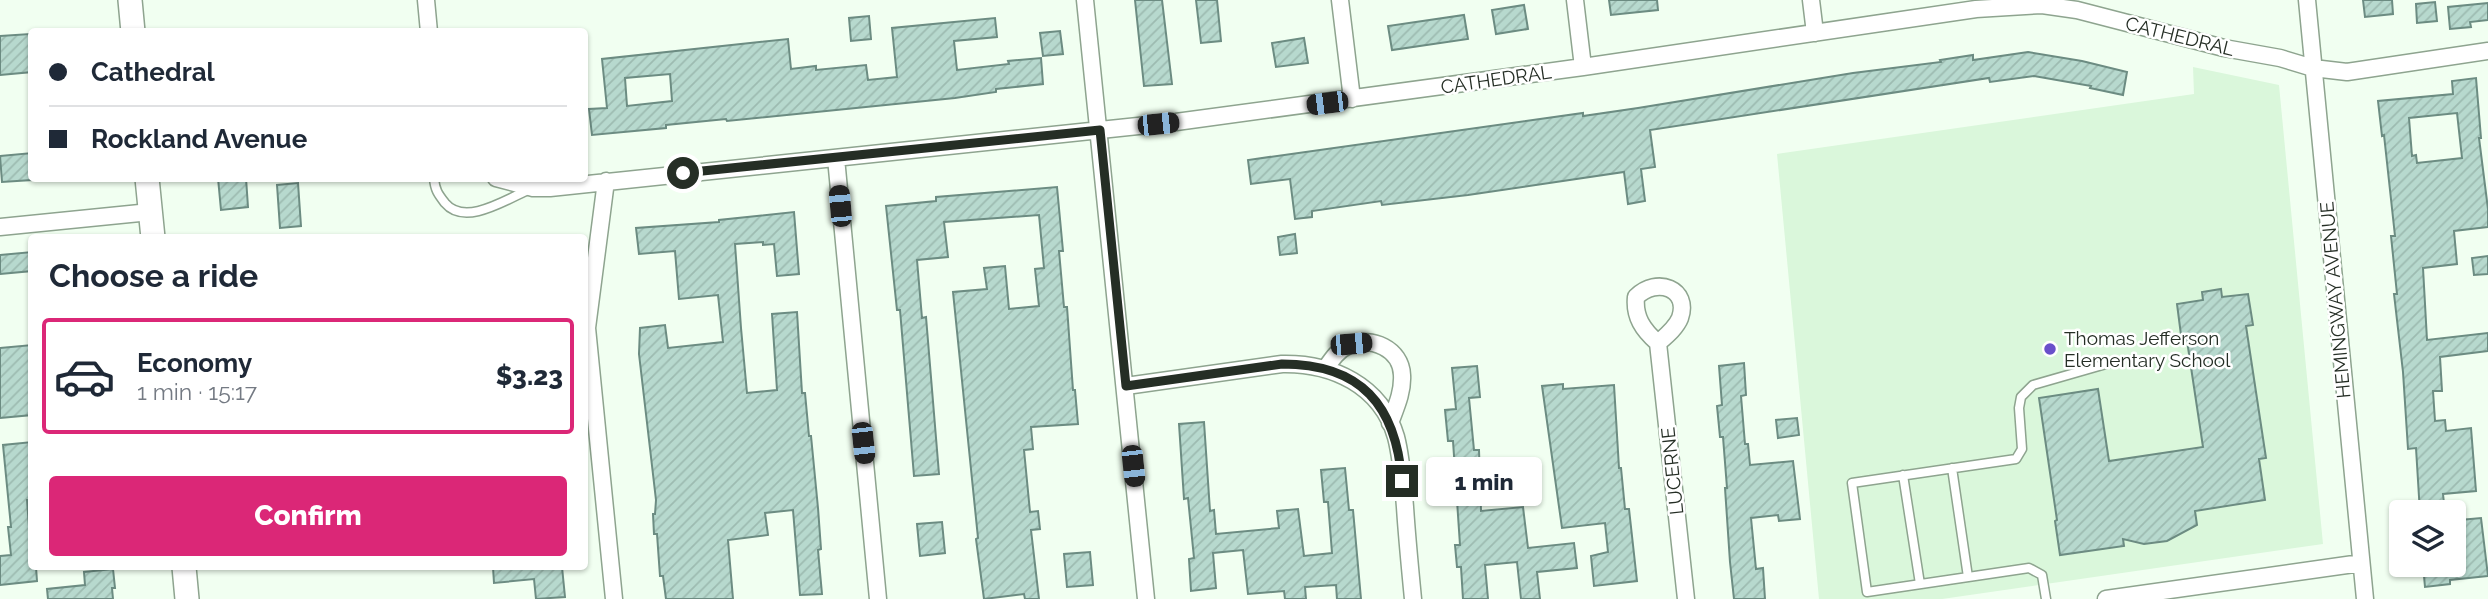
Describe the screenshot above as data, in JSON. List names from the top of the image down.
{
  "streets": {
    "street": ["CATHEDRAL", "HEMINGWAY AVENUE", "LUCERNE"]
  },
  "crossings": [
    ["CATHEDRAL", "HEMINGWAY AVENUE"]
  ],
  "places": ["Thomas Jefferson Elementary School"],
  "page": {
    "banner": ["Cathedral", "Rockland Avenue"],
    "heading": "Choose a ride",
    "list": [
      {
        "name": "Economy",
        "note": "1 min · 15:17",
        "value": "$3.23"
      }
    ],
    "bubble": "1 min",
    "buttons": "Confirm"
  }
}
